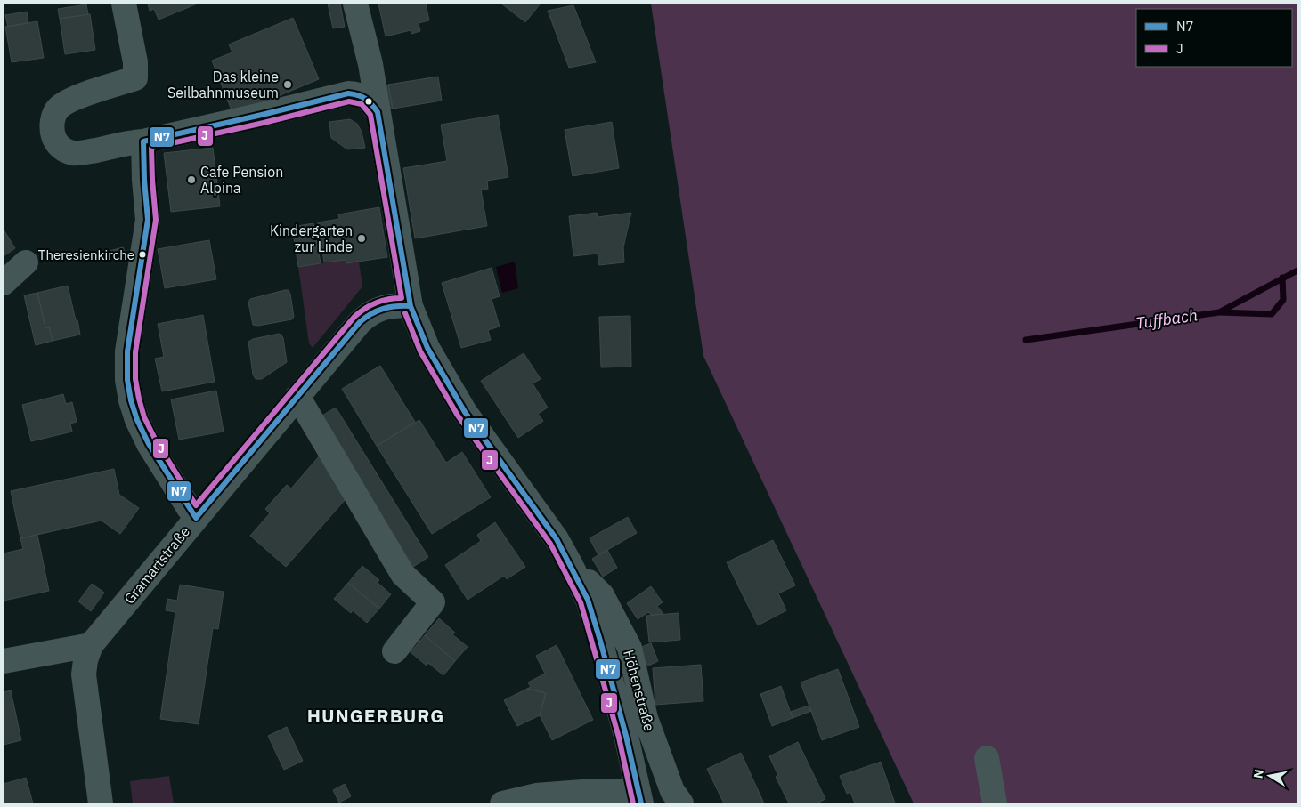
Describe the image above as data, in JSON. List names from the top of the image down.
{
  "streets": {
    "street": ["Gramartstraße", "Höhenstraße"]
  },
  "crossings": [
    ["Gramartstraße", "Höhenstraße"]
  ],
  "districts": ["HUNGERBURG"],
  "water": ["Tuffbach"],
  "places": [
    "Das kleine Seilbahnmuseum",
    "Cafe Pension Alpina",
    "Kindergarten zur Linde",
    "Theresienkirche"
  ],
  "lines": ["transit line N7", "transit line J"],
  "legend": ["N7", "J"],
  "north": "left"
}
